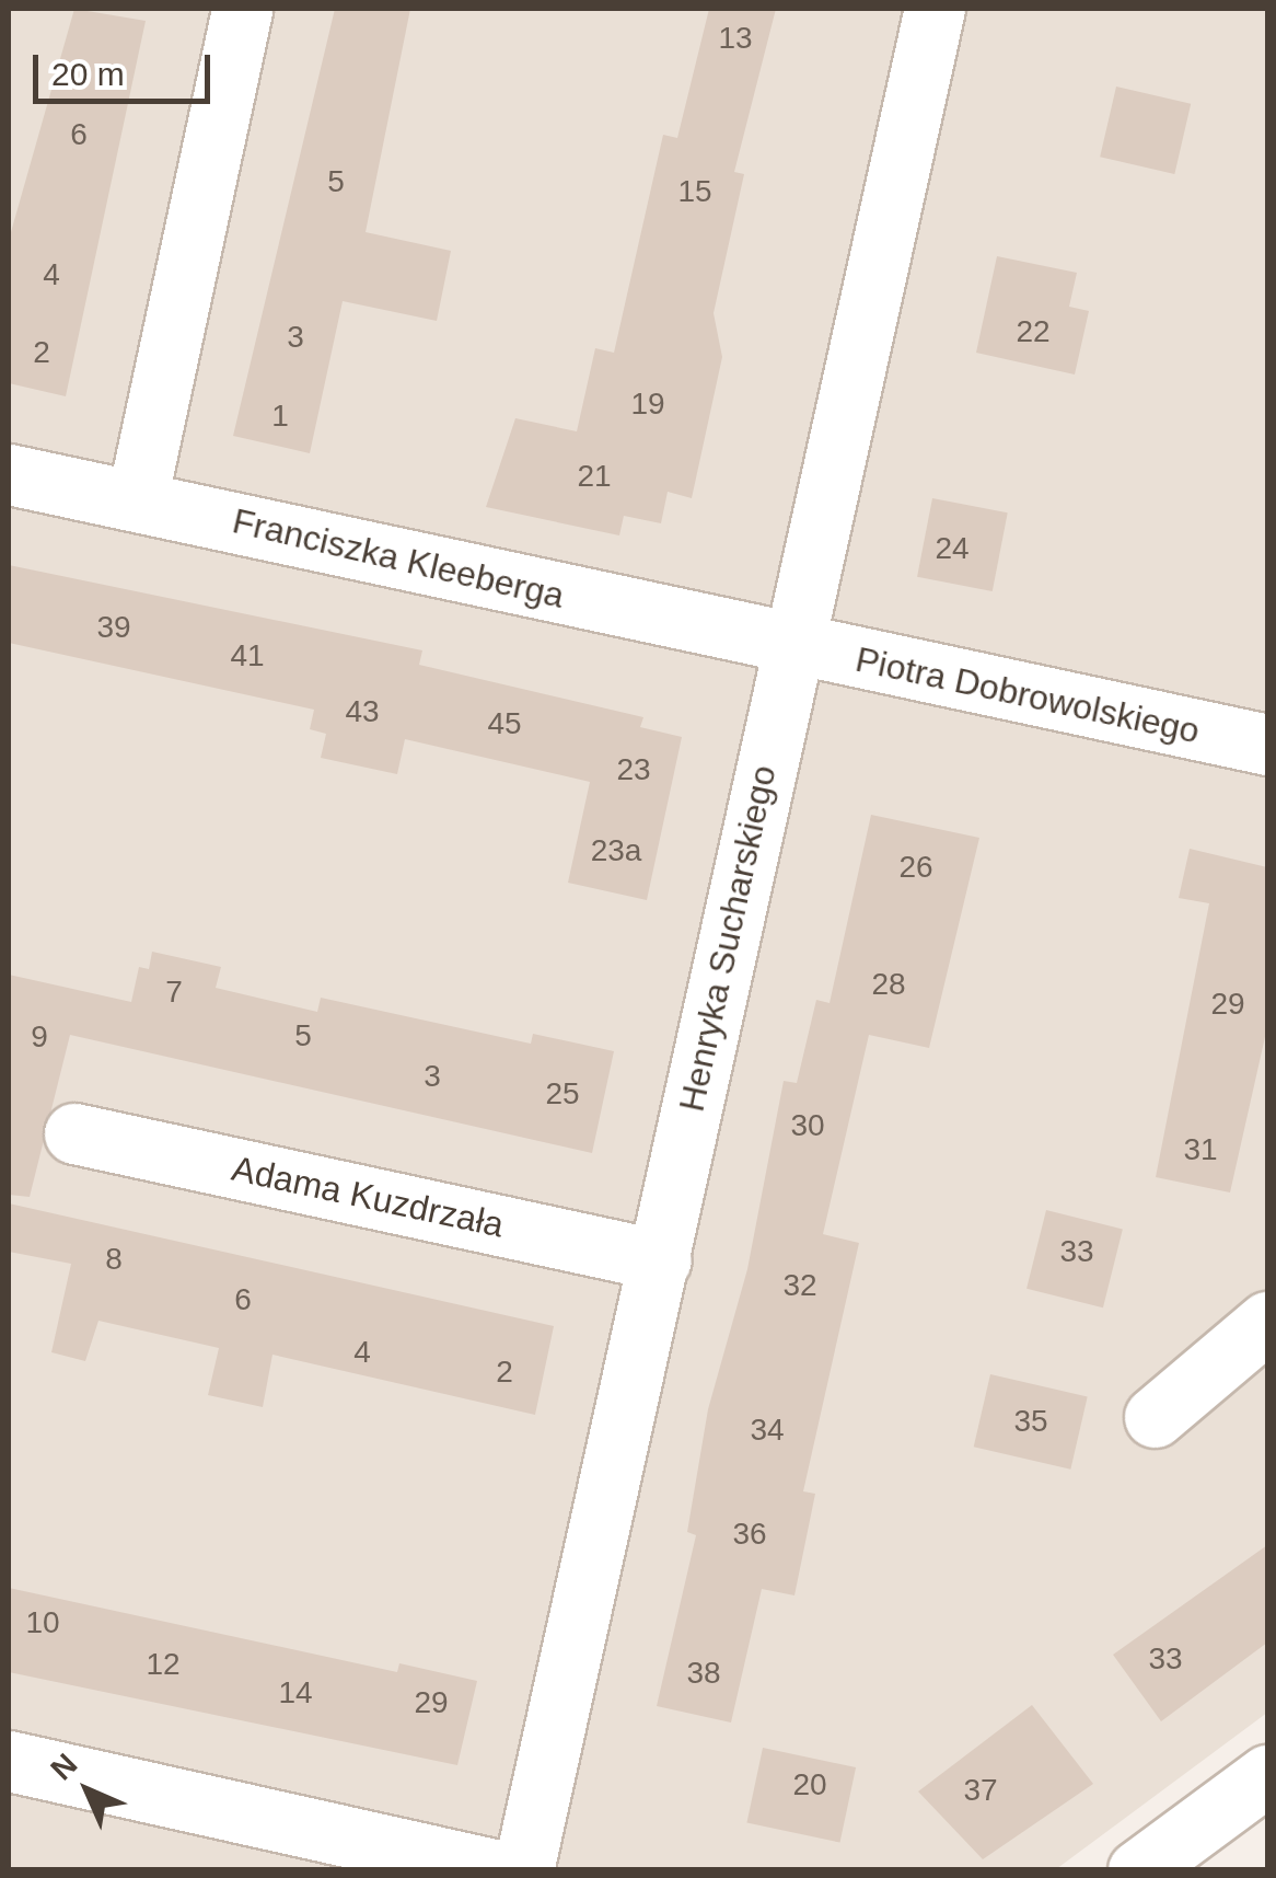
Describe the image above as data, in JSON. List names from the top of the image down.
{
  "streets": {
    "street": [
      "Franciszka Kleeberga",
      "Piotra Dobrowolskiego",
      "Henryka Sucharskiego",
      "Adama Kuzdrzała"
    ]
  },
  "crossings": [
    ["Franciszka Kleeberga", "Piotra Dobrowolskiego"],
    ["Franciszka Kleeberga", "Henryka Sucharskiego"],
    ["Piotra Dobrowolskiego", "Henryka Sucharskiego"],
    ["Henryka Sucharskiego", "Adama Kuzdrzała"]
  ],
  "house_numbers": [
    "13",
    "6",
    "5",
    "15",
    "4",
    "22",
    "3",
    "2",
    "19",
    "1",
    "21",
    "24",
    "39",
    "41",
    "43",
    "45",
    "23",
    "23a",
    "26",
    "28",
    "7",
    "29",
    "5",
    "9",
    "3",
    "25",
    "30",
    "31",
    "33",
    "8",
    "32",
    "6",
    "4",
    "2",
    "35",
    "34",
    "36",
    "10",
    "33",
    "12",
    "38",
    "14",
    "29",
    "20",
    "37"
  ],
  "scale_bar": "20 m",
  "north": "top left"
}
